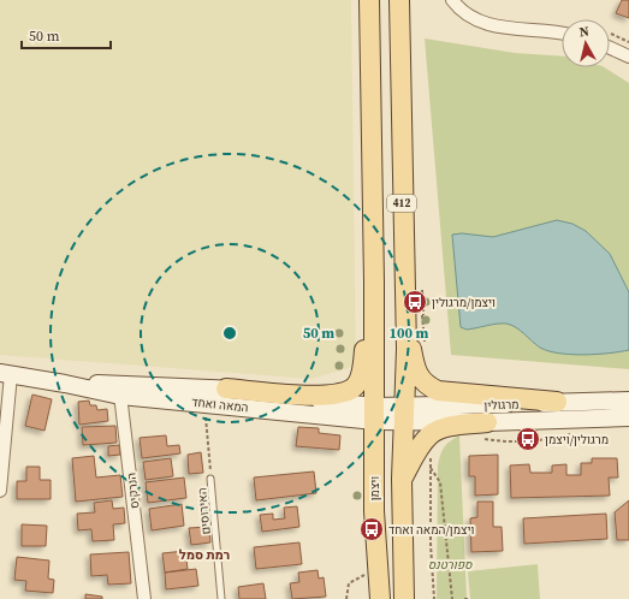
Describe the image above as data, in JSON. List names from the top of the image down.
{
  "streets": {
    "main road": ["412", "ויצמן"],
    "street": ["המאה ואחד", "מרגולין", "הנרקיס"],
    "lane": ["האירוסים"]
  },
  "crossings": [
    ["412", "המאה ואחד"],
    ["412", "מרגולין"],
    ["412", "ויצמן"],
    ["המאה ואחד", "מרגולין"],
    ["המאה ואחד", "ויצמן"],
    ["המאה ואחד", "הנרקיס"],
    ["מרגולין", "ויצמן"]
  ],
  "districts": ["רמת סמל"],
  "parks": ["ספורטנס"],
  "places": {
    "bus stop": ["ויצמן/מרגולין", "מרגולין/ויצמן", "ויצמן/המאה ואחד"]
  },
  "scale_bar": "50 m",
  "north": "top",
  "rings": ["50 m", "100 m"]
}
